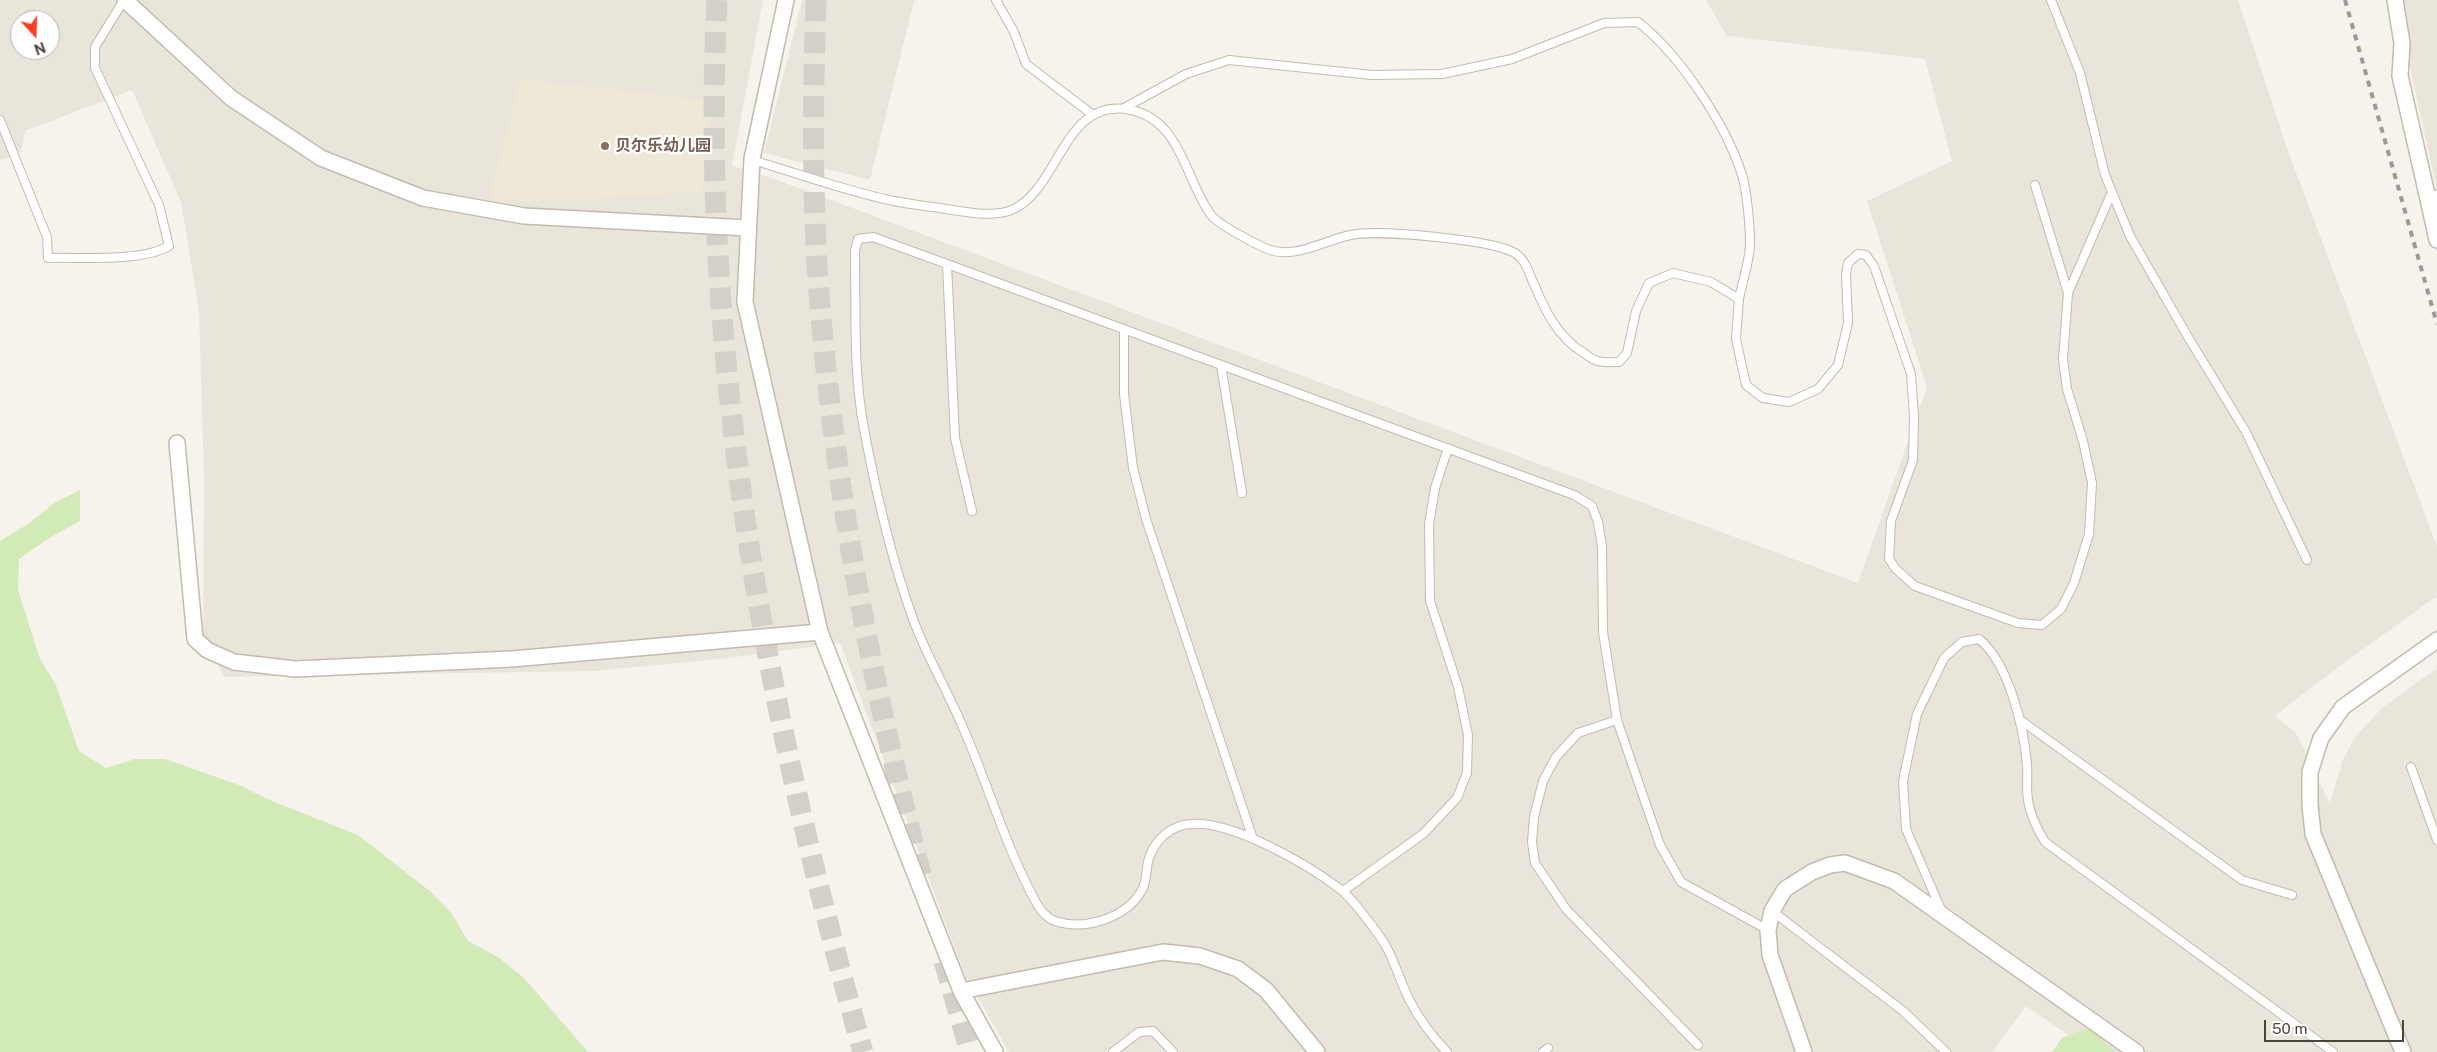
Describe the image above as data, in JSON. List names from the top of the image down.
{
  "places": ["贝尔乐幼儿园"],
  "scale_bar": "50 m",
  "north": "bottom"
}
